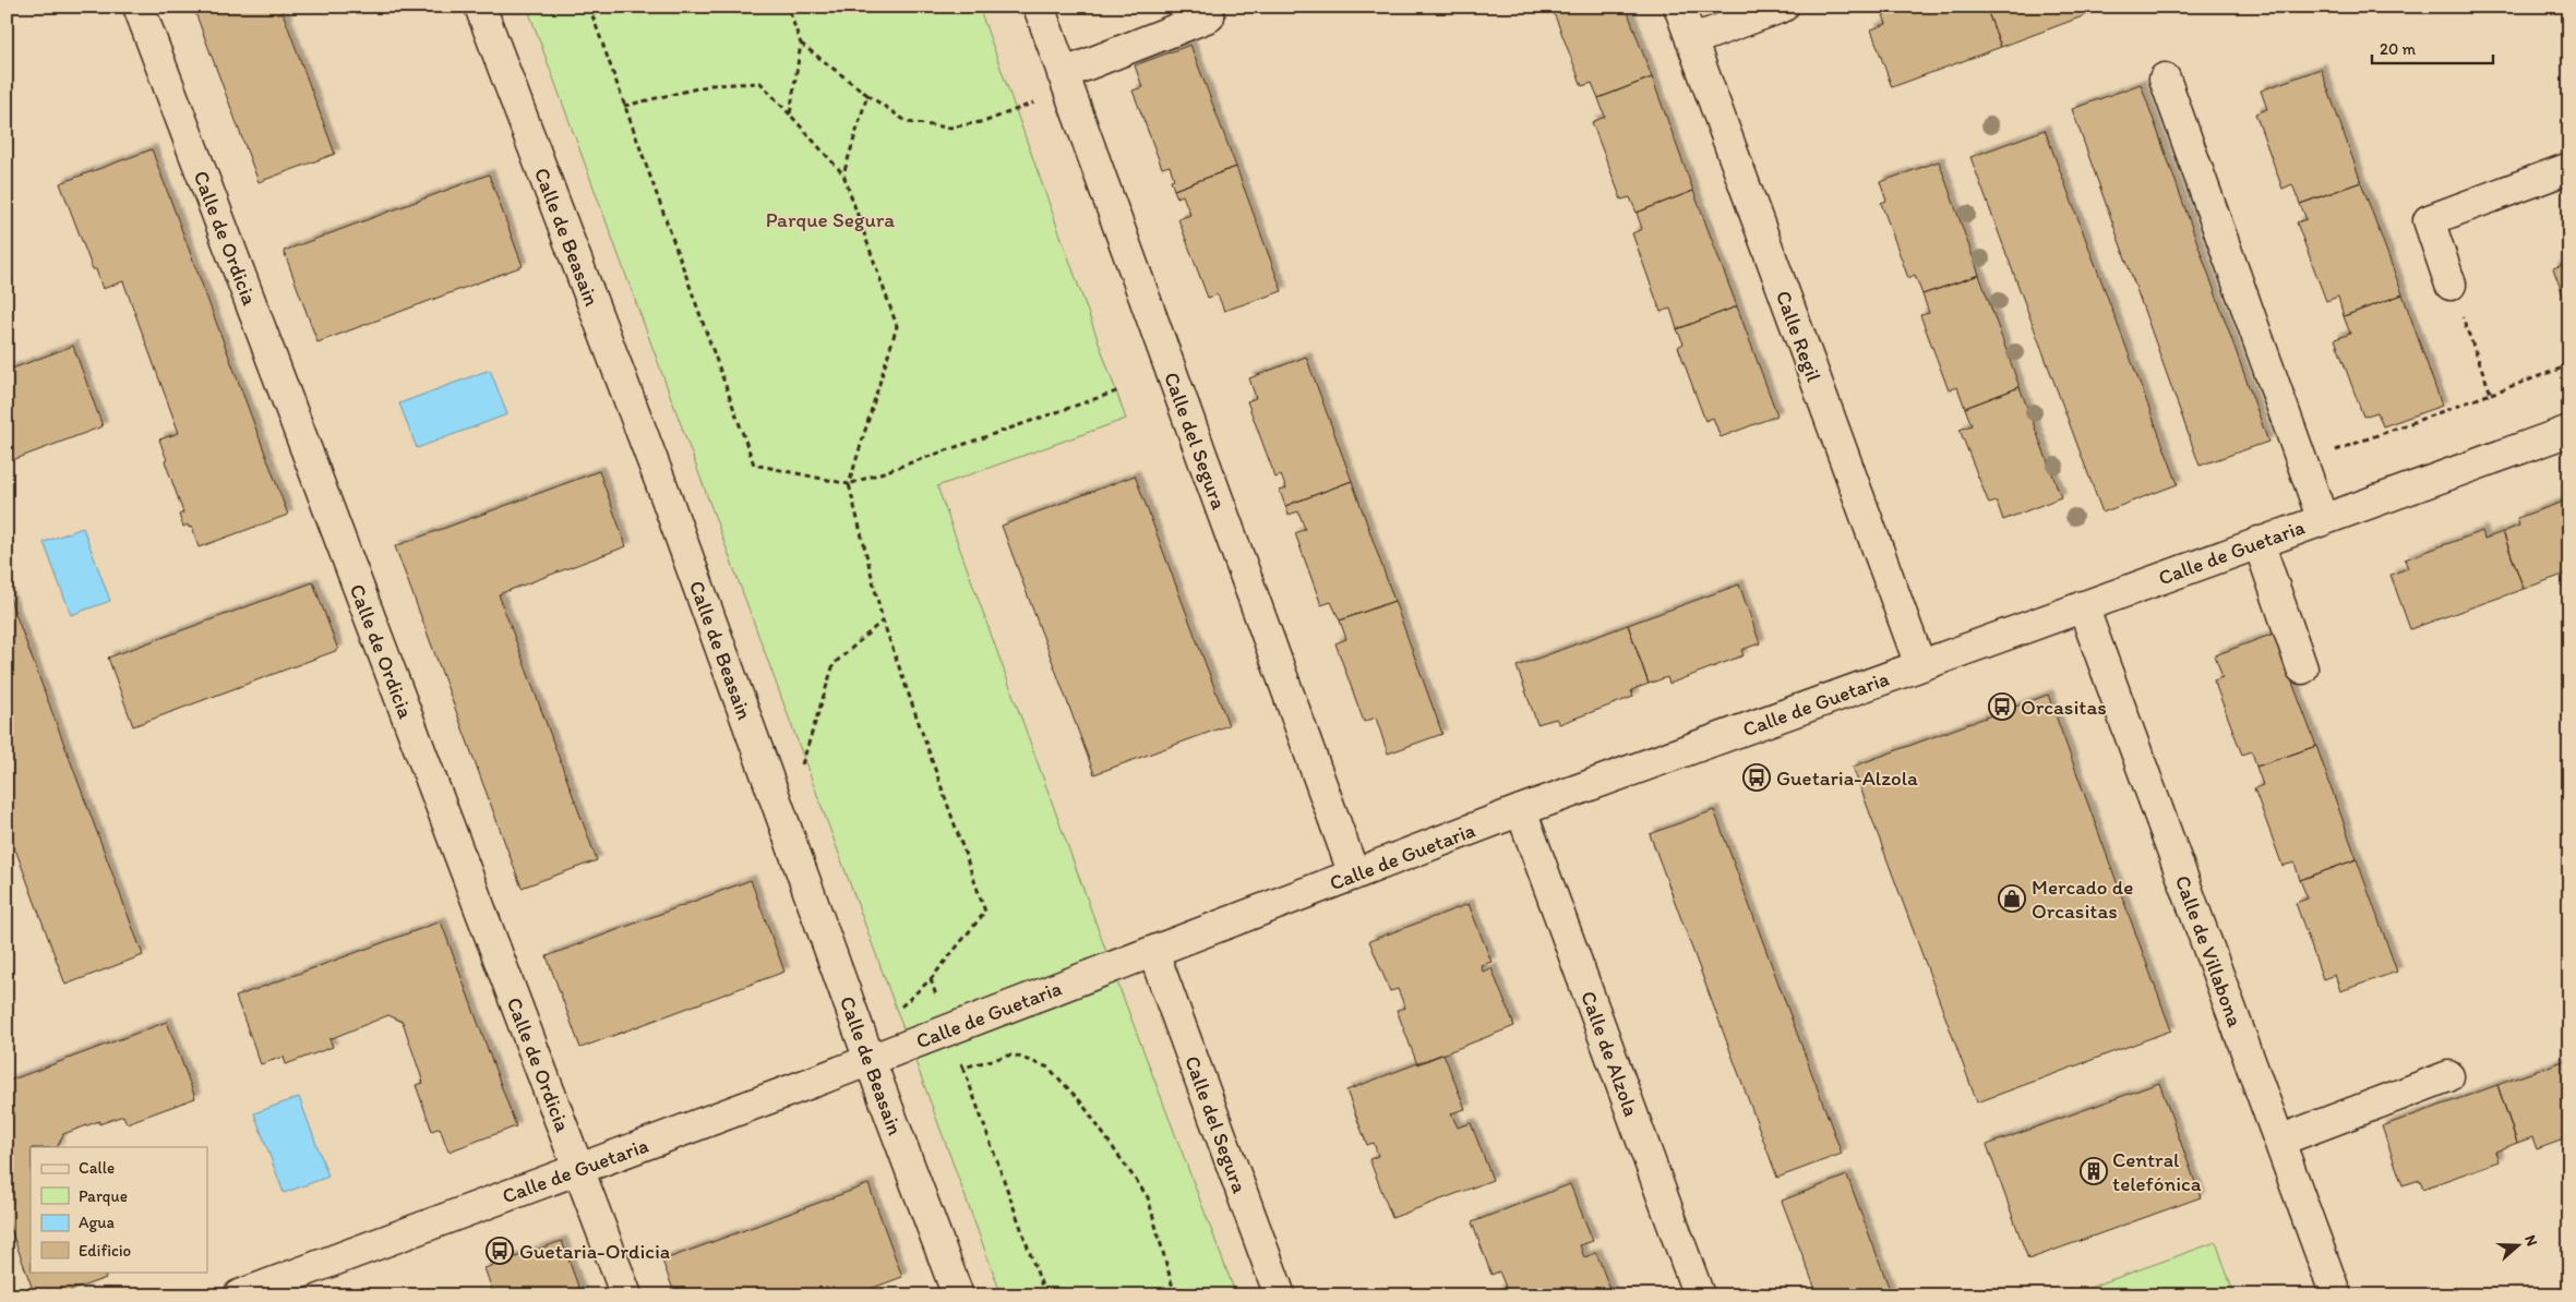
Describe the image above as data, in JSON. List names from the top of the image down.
{
  "streets": {
    "street": [
      "Calle de Beasain",
      "Calle de Ordicia",
      "Calle Regil",
      "Calle del Segura",
      "Calle de Guetaria",
      "Calle de Villabona",
      "Calle de Alzola"
    ]
  },
  "crossings": [
    ["Calle de Beasain", "Calle de Guetaria"],
    ["Calle de Ordicia", "Calle de Guetaria"],
    ["Calle Regil", "Calle de Guetaria"],
    ["Calle del Segura", "Calle de Guetaria"],
    ["Calle de Guetaria", "Calle de Villabona"],
    ["Calle de Guetaria", "Calle de Alzola"]
  ],
  "parks": ["Parque Segura"],
  "places": {
    "bus stop": ["Orcasitas", "Guetaria-Alzola", "Guetaria-Ordicia"],
    "shop": ["Mercado de Orcasitas"],
    "building": ["Central telefónica"]
  },
  "legend": [
    "Calle",
    "Parque",
    "Agua",
    "Edificio"
  ],
  "scale_bar": "20 m",
  "north": "right"
}
